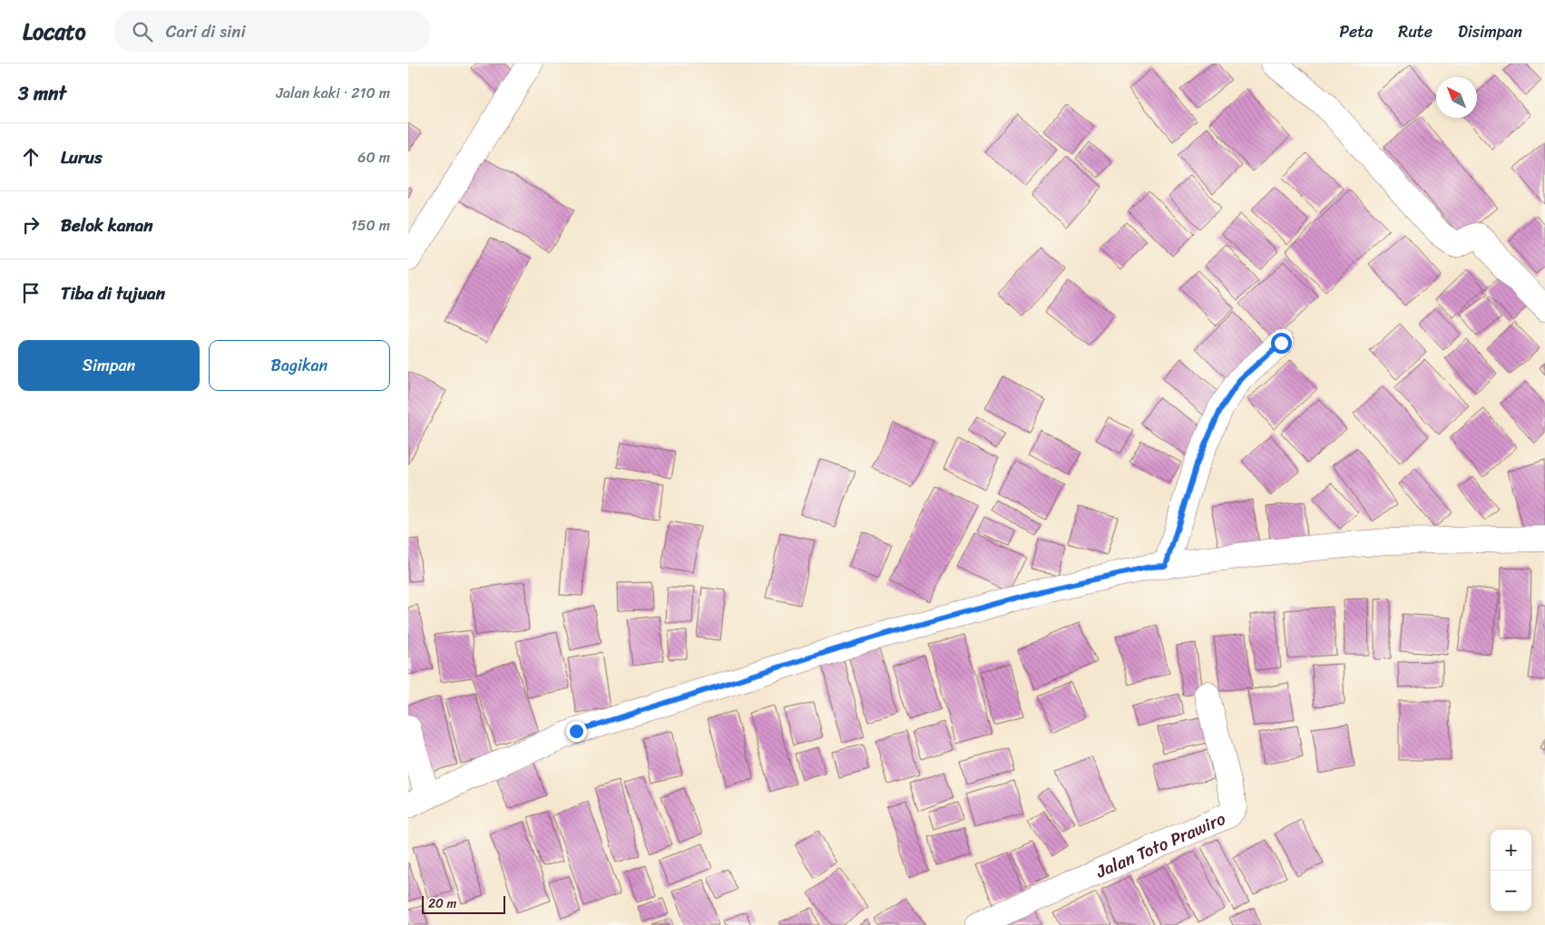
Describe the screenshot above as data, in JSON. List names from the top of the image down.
{
  "streets": {
    "street": ["Jalan Toto Prawiro"]
  },
  "scale_bar": "20 m",
  "north": "top left",
  "page": {
    "header": "Locato",
    "search": "Cari di sini",
    "nav": ["Peta", "Rute", "Disimpan"],
    "heading": ["3 mnt", "Jalan kaki · 210 m"],
    "list": [
      ["Lurus", "60 m"],
      ["Belok kanan", "150 m"],
      "Tiba di tujuan"
    ],
    "buttons": ["Simpan", "Bagikan"],
    "map_buttons": ["+", "−"],
    "scale": "20 m"
  }
}
